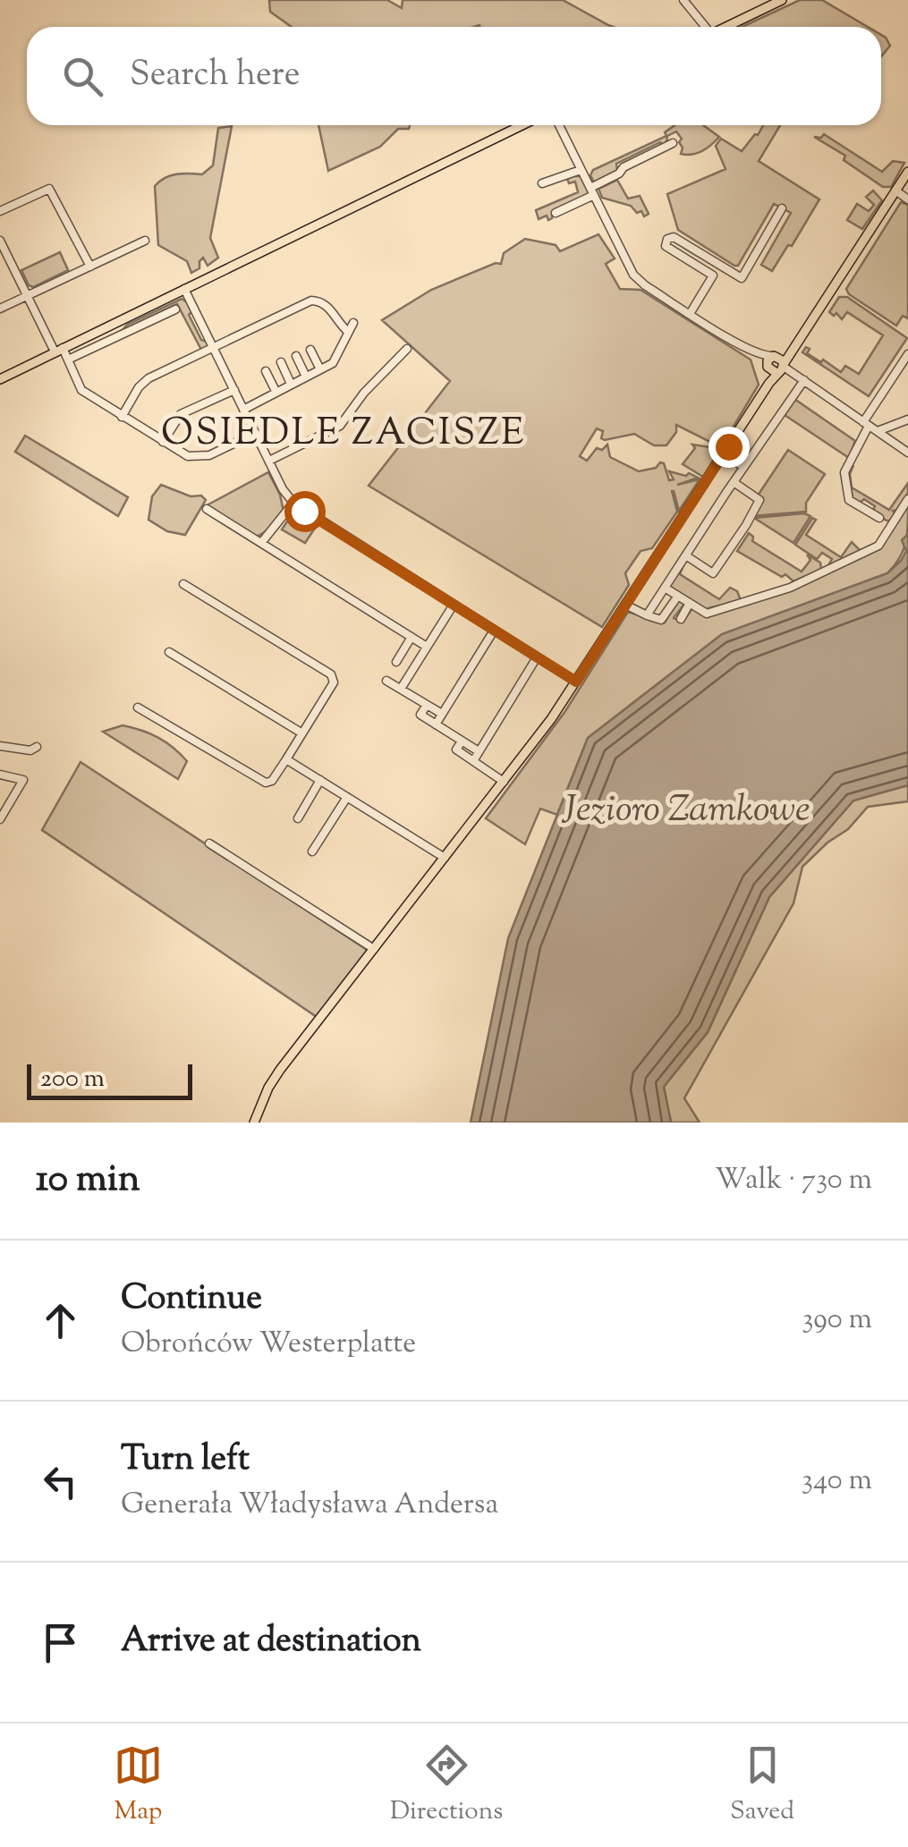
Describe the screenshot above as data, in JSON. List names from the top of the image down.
{
  "districts": ["OSIEDLE ZACISZE"],
  "water": ["Jezioro Zamkowe"],
  "scale_bar": "200 m",
  "page": {
    "search": "Search here",
    "scale": "200 m",
    "heading": ["10 min", "Walk · 730 m"],
    "list": [
      ["Continue", "Obrońców Westerplatte", "390 m"],
      ["Turn left", "Generała Władysława Andersa", "340 m"],
      "Arrive at destination"
    ],
    "nav": ["Map", "Directions", "Saved"]
  }
}
